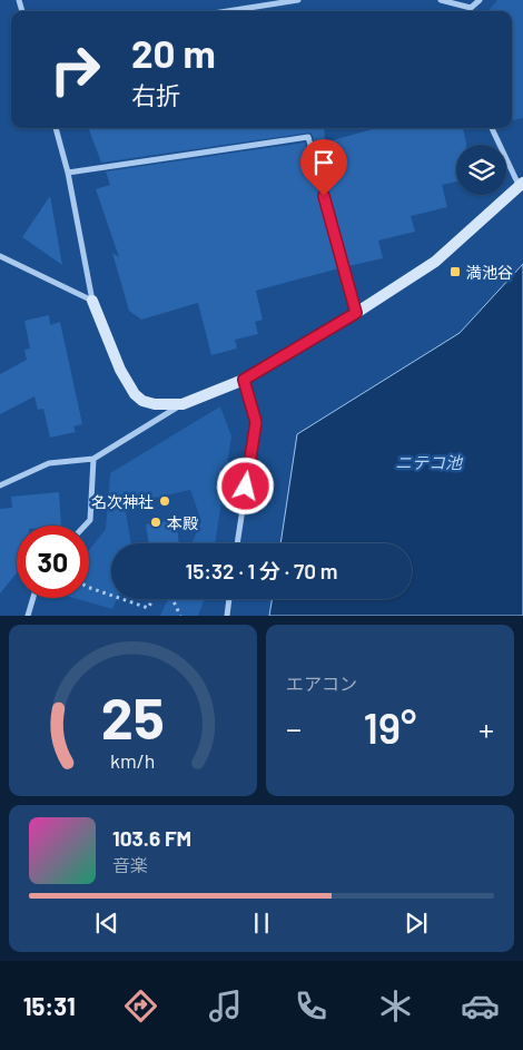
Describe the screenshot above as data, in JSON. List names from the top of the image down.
{
  "water": ["ニテコ池"],
  "places": {
    "transit": ["満池谷"],
    "other": ["名次神社", "本殿"]
  },
  "page": {
    "turn": ["20 m", "右折"],
    "limit": "30",
    "trip": "15:32 · 1 分 · 70 m",
    "tile": "エアコン",
    "heat": ["−", "19°", "+"],
    "song": ["103.6 FM", "音楽"],
    "tabs": "15:31",
    "gauge": ["25", "km/h"]
  }
}
